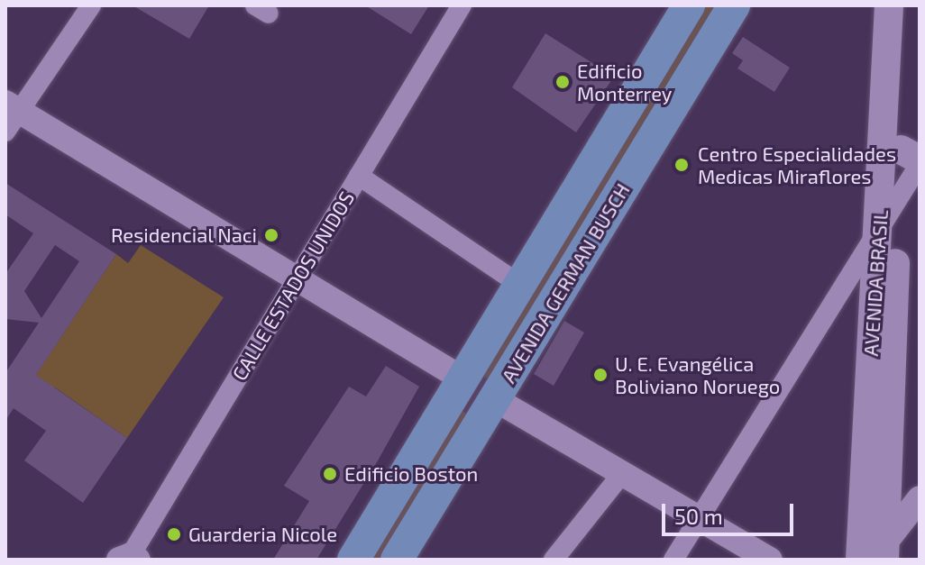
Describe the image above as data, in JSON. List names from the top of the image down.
{
  "streets": {
    "main road": ["AVENIDA GERMAN BUSCH", "AVENIDA BRASIL"],
    "street": ["CALLE ESTADOS UNIDOS"]
  },
  "places": [
    "Edificio Monterrey",
    "Centro Especialidades Medicas Miraflores",
    "Residencial Naci",
    "U. E. Evangélica Boliviano Noruego",
    "Edificio Boston",
    "Guarderia Nicole"
  ],
  "scale_bar": "50 m"
}
